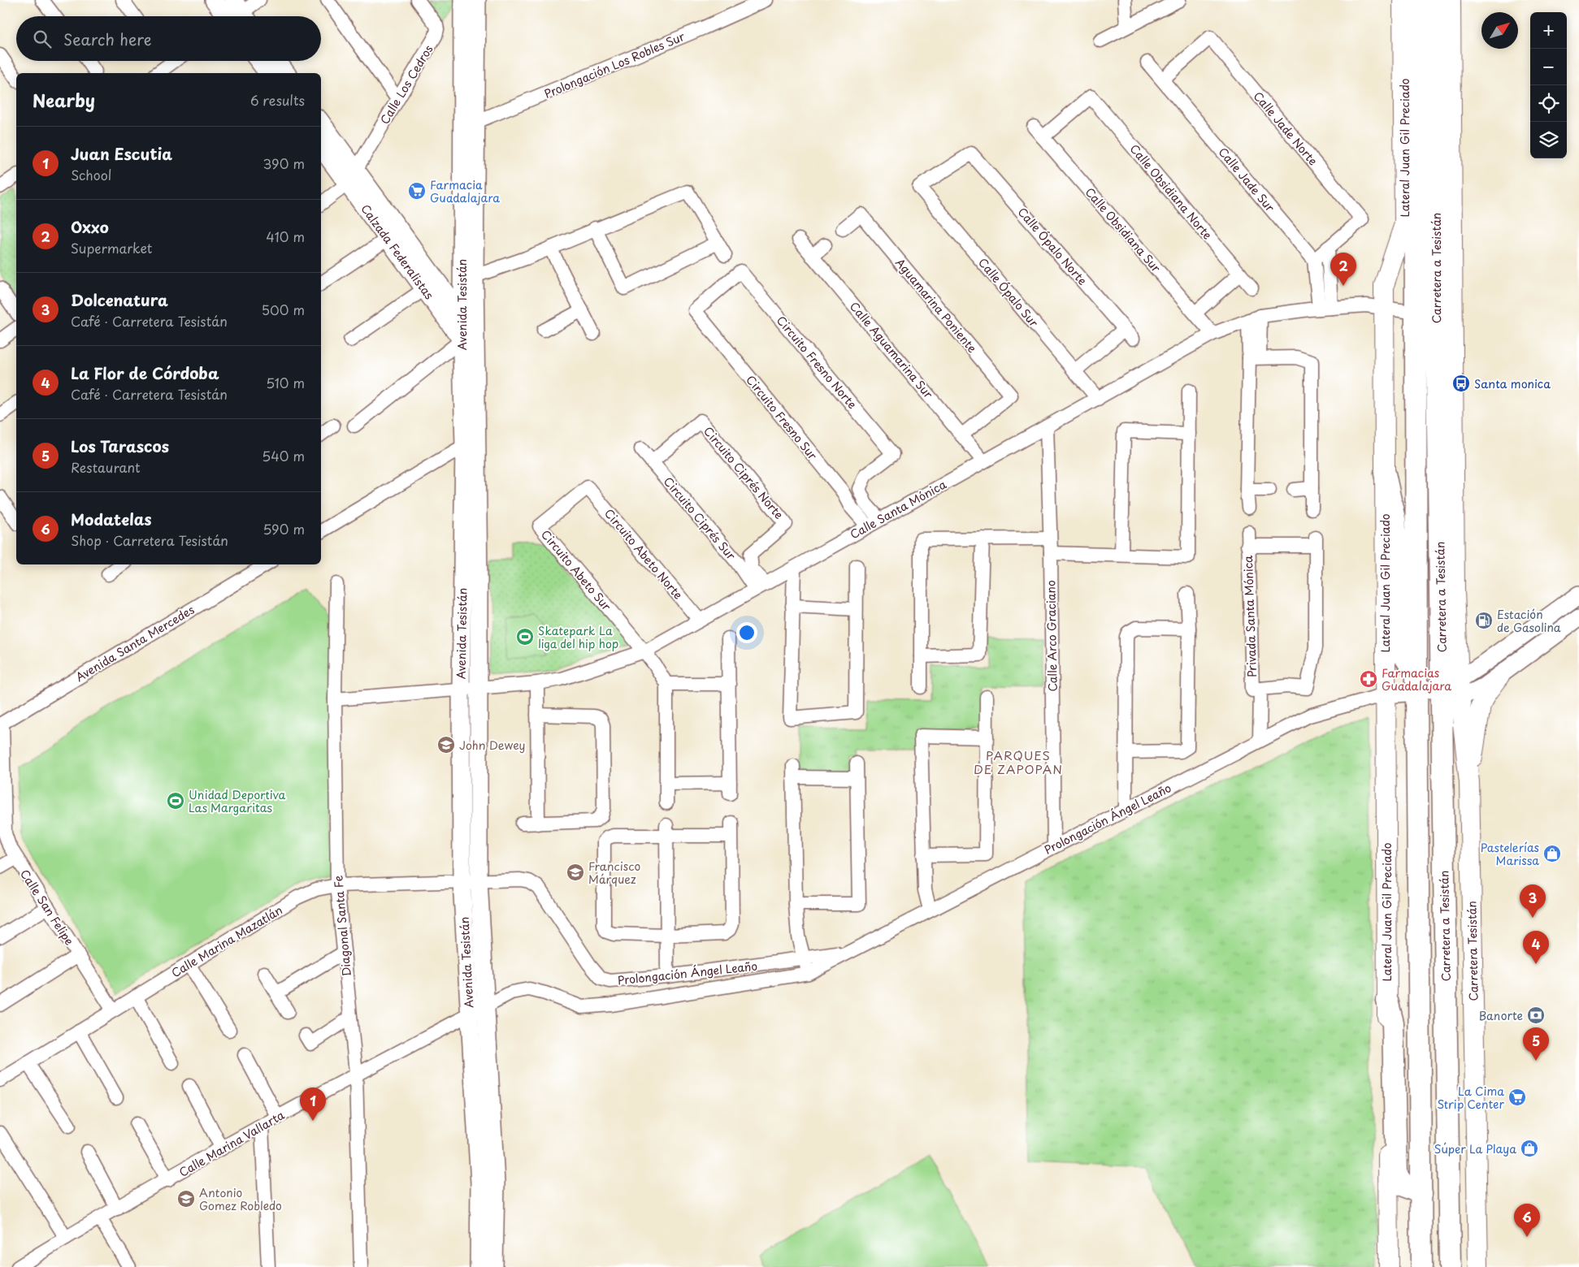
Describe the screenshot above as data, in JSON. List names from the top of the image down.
{
  "streets": {
    "main road": ["Lateral Juan Gil Preciado", "Carretera a Tesistán", "Carretera Tesistán"],
    "street": [
      "Prolongación Los Robles Sur",
      "Calle Los Cedros",
      "Calle Jade Norte",
      "Calle Jade Sur",
      "Calle Obsidiana Norte",
      "Calle Obsidiana Sur",
      "Calle Ópalo Norte",
      "Calzada Federalistas",
      "Calle Ópalo Sur",
      "Avenida Tesistán",
      "Aguamarina Poniente",
      "Calle Aguamarina Sur",
      "Circuito Fresno Norte",
      "Circuito Fresno Sur",
      "Circuito Ciprés Norte",
      "Calle Santa Mónica",
      "Circuito Ciprés Sur",
      "Circuito Abeto Norte",
      "Circuito Abeto Sur",
      "Privada Santa Mónica",
      "Calle Arco Graciano",
      "Avenida Santa Mercedes",
      "Prolongación Ángel Leaño",
      "Calle San Felipe",
      "Diagonal Santa Fe",
      "Calle Marina Mazatlán",
      "Calle Marina Vallarta"
    ]
  },
  "crossings": [
    ["Prolongación Los Robles Sur", "Avenida Tesistán"],
    ["Calle Los Cedros", "Calzada Federalistas"],
    ["Calle Jade Norte", "Calle Jade Sur"],
    ["Lateral Juan Gil Preciado", "Calle Santa Mónica"],
    ["Lateral Juan Gil Preciado", "Prolongación Ángel Leaño"],
    ["Calle Obsidiana Norte", "Calle Obsidiana Sur"],
    ["Calle Obsidiana Sur", "Calle Santa Mónica"],
    ["Calle Ópalo Norte", "Calle Ópalo Sur"],
    ["Calzada Federalistas", "Avenida Tesistán"],
    ["Carretera a Tesistán", "Calle Santa Mónica"],
    ["Carretera a Tesistán", "Prolongación Ángel Leaño"],
    ["Calle Ópalo Sur", "Calle Santa Mónica"],
    ["Avenida Tesistán", "Calle Santa Mónica"],
    ["Avenida Tesistán", "Prolongación Ángel Leaño"],
    ["Avenida Tesistán", "Calle Marina Mazatlán"],
    ["Avenida Tesistán", "Calle Marina Vallarta"],
    ["Aguamarina Poniente", "Calle Aguamarina Sur"],
    ["Calle Aguamarina Sur", "Calle Santa Mónica"],
    ["Circuito Fresno Norte", "Circuito Fresno Sur"],
    ["Circuito Fresno Norte", "Calle Santa Mónica"],
    ["Circuito Fresno Sur", "Calle Santa Mónica"],
    ["Circuito Ciprés Norte", "Calle Santa Mónica"],
    ["Circuito Ciprés Norte", "Circuito Ciprés Sur"],
    ["Calle Santa Mónica", "Circuito Ciprés Sur"],
    ["Calle Santa Mónica", "Circuito Abeto Norte"],
    ["Calle Santa Mónica", "Circuito Abeto Sur"],
    ["Calle Santa Mónica", "Calle Arco Graciano"],
    ["Calle Santa Mónica", "Diagonal Santa Fe"],
    ["Circuito Abeto Norte", "Circuito Abeto Sur"],
    ["Privada Santa Mónica", "Prolongación Ángel Leaño"],
    ["Calle Arco Graciano", "Prolongación Ángel Leaño"],
    ["Avenida Santa Mercedes", "Calle San Felipe"],
    ["Prolongación Ángel Leaño", "Calle Marina Mazatlán"],
    ["Prolongación Ángel Leaño", "Calle Marina Vallarta"],
    ["Calle San Felipe", "Calle Marina Mazatlán"],
    ["Diagonal Santa Fe", "Calle Marina Mazatlán"],
    ["Diagonal Santa Fe", "Calle Marina Vallarta"]
  ],
  "districts": ["PARQUES DE ZAPOPAN"],
  "places": {
    "supermarket": ["Farmacia Guadalajara", "La Cima Strip Center"],
    "bus stop": ["Santa monica"],
    "fuel station": ["Estación de Gasolina"],
    "sports": ["Skatepark La liga del hip hop", "Unidad Deportiva Las Margaritas"],
    "pharmacy": ["Farmacias Guadalajara"],
    "school or university": ["John Dewey", "Francisco Márquez", "Antonio Gomez Robledo"],
    "shop": ["Pastelerías Marissa", "Súper La Playa"],
    "bank": ["Banorte"]
  },
  "north": "top right",
  "page": {
    "map_buttons": ["+", "−"],
    "search": "Search here",
    "heading": ["Nearby", "6 results"],
    "list": [
      {
        "mark": "1",
        "name": "Juan Escutia",
        "note": "School",
        "value": "390 m"
      },
      {
        "mark": "2",
        "name": "Oxxo",
        "note": "Supermarket",
        "value": "410 m"
      },
      {
        "mark": "3",
        "name": "Dolcenatura",
        "note": "Café · Carretera Tesistán",
        "value": "500 m"
      },
      {
        "mark": "4",
        "name": "La Flor de Córdoba",
        "note": "Café · Carretera Tesistán",
        "value": "510 m"
      },
      {
        "mark": "5",
        "name": "Los Tarascos",
        "note": "Restaurant",
        "value": "540 m"
      },
      {
        "mark": "6",
        "name": "Modatelas",
        "note": "Shop · Carretera Tesistán",
        "value": "590 m"
      }
    ],
    "pins": [
      "2",
      "3",
      "4",
      "5",
      "1",
      "6"
    ]
  }
}
